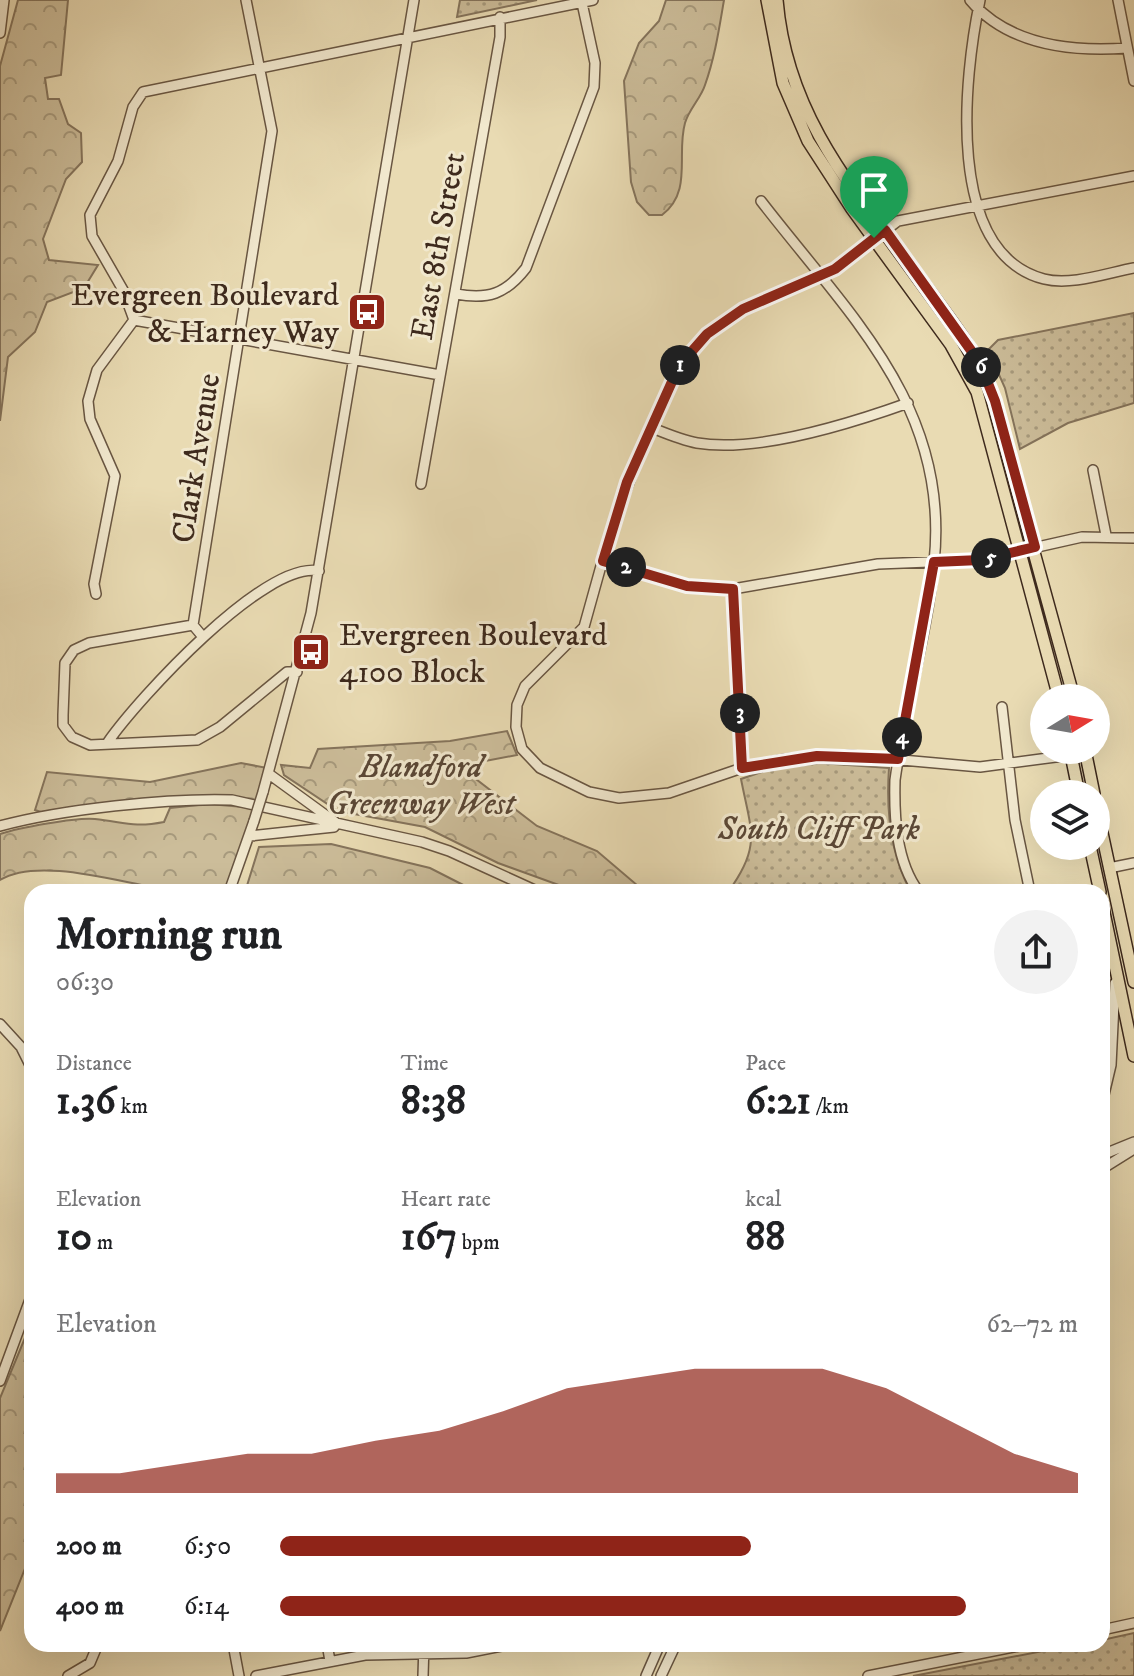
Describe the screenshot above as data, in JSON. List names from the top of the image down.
{
  "streets": {
    "street": ["East 8th Street", "Clark Avenue"]
  },
  "parks": ["Blandford Greenway West", "South Cliff Park"],
  "places": {
    "bus stop": ["Evergreen Boulevard & Harney Way", "Evergreen Boulevard 4100 Block"]
  },
  "north": "right",
  "page": {
    "pins": [
      "1",
      "6",
      "5",
      "2",
      "3",
      "4"
    ],
    "heading": ["Morning run", "06:30"],
    "stats": [
      ["Distance", "1.36 km"],
      ["Time", "8:38"],
      ["Pace", "6:21 /km"],
      ["Elevation", "10 m"],
      ["Heart rate", "167 bpm"],
      ["kcal", "88"]
    ],
    "chart": ["Elevation", "62–72 m"],
    "list": [
      {
        "name": "200 m",
        "note": "6:50"
      },
      {
        "name": "400 m",
        "note": "6:14"
      }
    ]
  }
}
